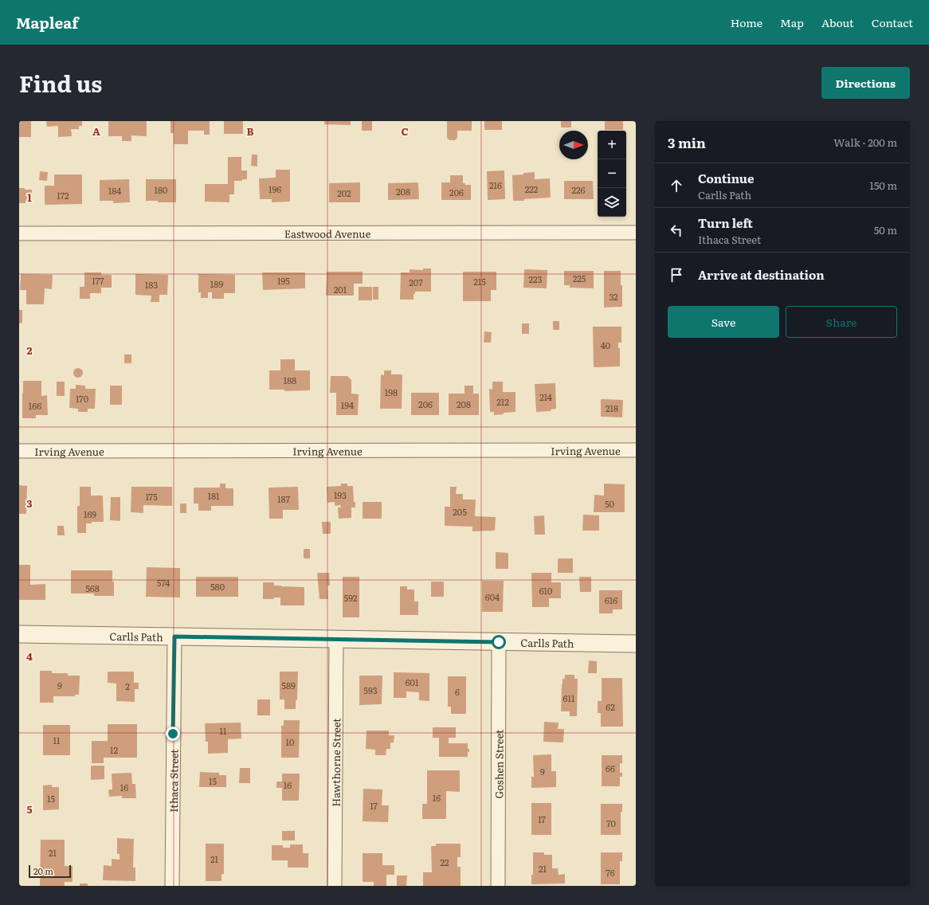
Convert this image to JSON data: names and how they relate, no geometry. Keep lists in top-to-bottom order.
{
  "streets": {
    "street": [
      "Eastwood Avenue",
      "Irving Avenue",
      "Carlls Path",
      "Hawthorne Street",
      "Goshen Street",
      "Ithaca Street"
    ]
  },
  "crossings": [
    ["Carlls Path", "Hawthorne Street"],
    ["Carlls Path", "Goshen Street"],
    ["Carlls Path", "Ithaca Street"]
  ],
  "house_numbers": [
    "216",
    "196",
    "222",
    "180",
    "226",
    "184",
    "208",
    "206",
    "202",
    "172",
    "225",
    "223",
    "177",
    "195",
    "215",
    "207",
    "189",
    "183",
    "201",
    "32",
    "40",
    "188",
    "198",
    "214",
    "170",
    "212",
    "206",
    "208",
    "194",
    "166",
    "218",
    "193",
    "181",
    "175",
    "187",
    "50",
    "205",
    "169",
    "574",
    "580",
    "568",
    "610",
    "604",
    "592",
    "616",
    "601",
    "9",
    "589",
    "2",
    "593",
    "6",
    "611",
    "62",
    "11",
    "11",
    "10",
    "12",
    "66",
    "9",
    "15",
    "16",
    "16",
    "16",
    "15",
    "17",
    "17",
    "70",
    "21",
    "21",
    "22",
    "21",
    "76"
  ],
  "scale_bar": "20 m",
  "north": "right",
  "page": {
    "header": "Mapleaf",
    "nav": [
      "Home",
      "Map",
      "About",
      "Contact"
    ],
    "title": "Find us",
    "buttons": [
      "Directions",
      ["Save", "Share"]
    ],
    "heading": ["3 min", "Walk · 200 m"],
    "map_buttons": ["+", "−"],
    "list": [
      ["Continue", "Carlls Path", "150 m"],
      ["Turn left", "Ithaca Street", "50 m"],
      "Arrive at destination"
    ],
    "scale": "20 m"
  },
  "grid": {
    "columns": ["A", "B", "C"],
    "rows": [
      "1",
      "2",
      "3",
      "4",
      "5"
    ]
  }
}
